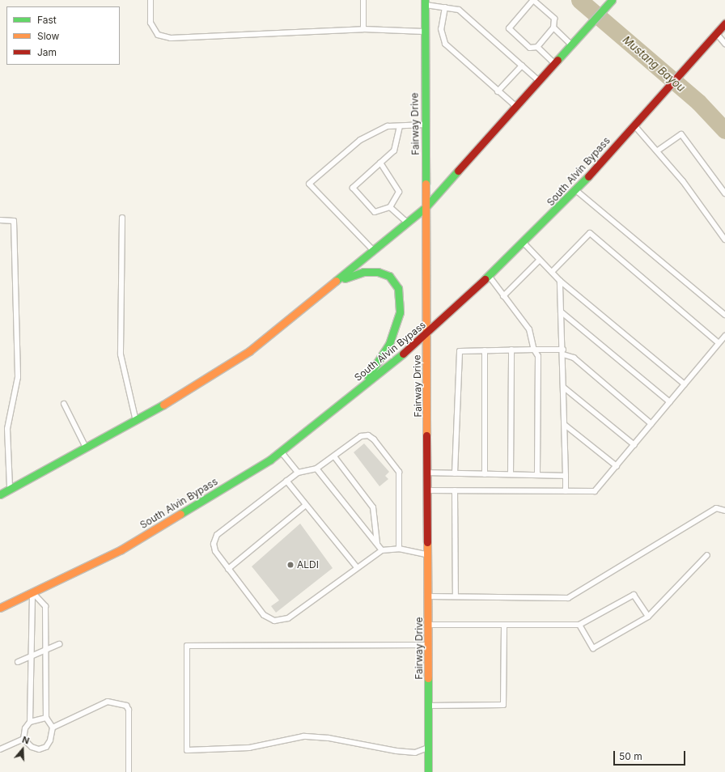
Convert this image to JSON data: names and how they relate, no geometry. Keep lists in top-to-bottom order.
{
  "streets": {
    "main road": ["Fairway Drive", "South Alvin Bypass"]
  },
  "crossings": [
    ["Fairway Drive", "South Alvin Bypass"]
  ],
  "water": ["Mustang Bayou"],
  "places": ["ALDI"],
  "legend": ["Fast", "Slow", "Jam"],
  "scale_bar": "50 m",
  "north": "top"
}
